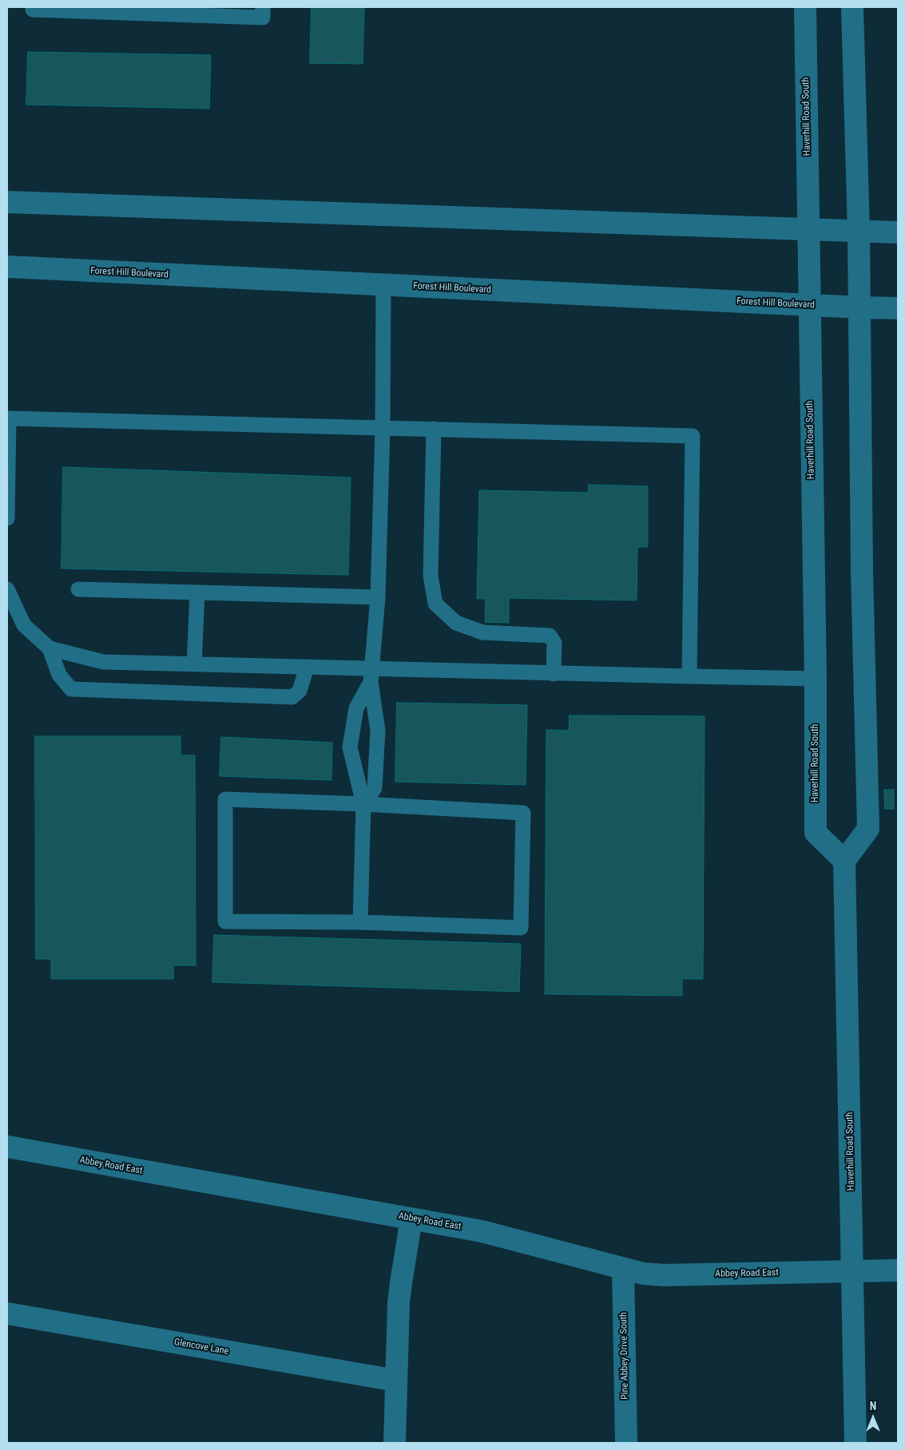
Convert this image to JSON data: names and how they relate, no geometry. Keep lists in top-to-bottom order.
{
  "streets": {
    "street": [
      "Haverhill Road South",
      "Forest Hill Boulevard",
      "Abbey Road East",
      "Glencove Lane",
      "Pine Abbey Drive South"
    ]
  },
  "crossings": [
    ["Haverhill Road South", "Forest Hill Boulevard"],
    ["Haverhill Road South", "Abbey Road East"],
    ["Abbey Road East", "Pine Abbey Drive South"]
  ],
  "north": "top"
}
